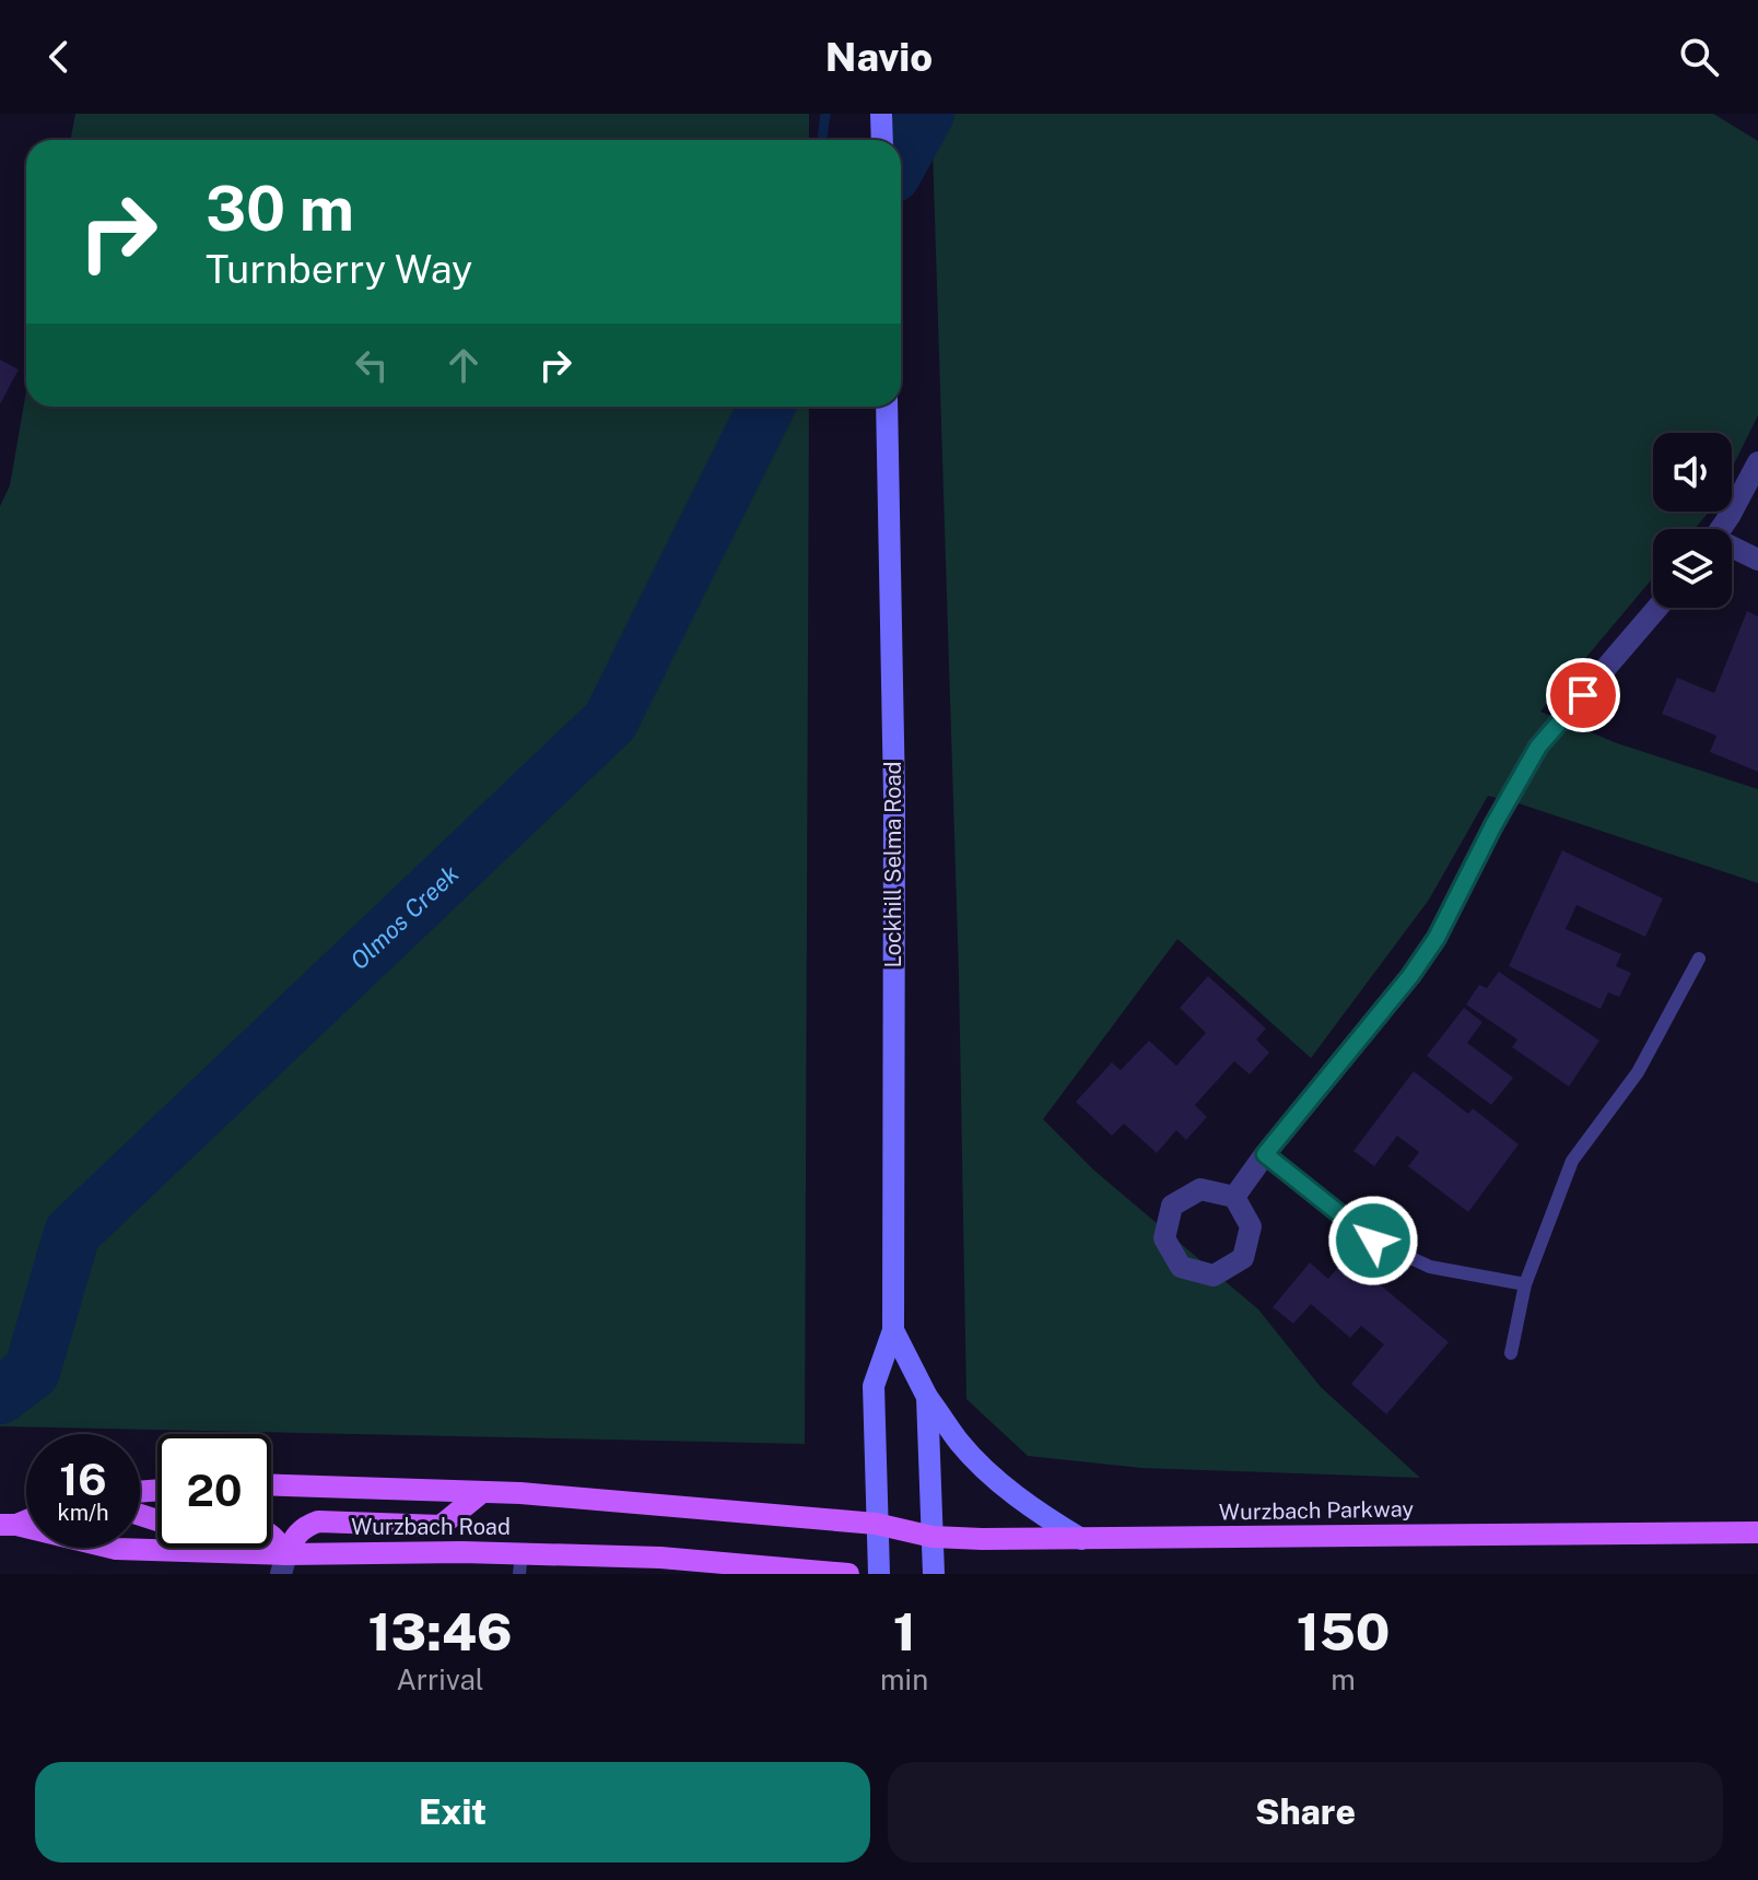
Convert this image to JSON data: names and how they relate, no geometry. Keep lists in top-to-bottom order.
{
  "streets": {
    "main road": ["Lockhill Selma Road", "Wurzbach Parkway", "Wurzbach Road"]
  },
  "crossings": [
    ["Lockhill Selma Road", "Wurzbach Parkway"],
    ["Lockhill Selma Road", "Wurzbach Road"],
    ["Wurzbach Parkway", "Wurzbach Road"]
  ],
  "water": ["Olmos Creek"],
  "page": {
    "header": "Navio",
    "turn": ["30 m", "Turnberry Way"],
    "speed": "16 km/h",
    "limit": "20",
    "eta": [
      "13:46",
      "Arrival",
      "1",
      "min",
      "150",
      "m"
    ],
    "buttons": ["Exit", "Share"]
  }
}
